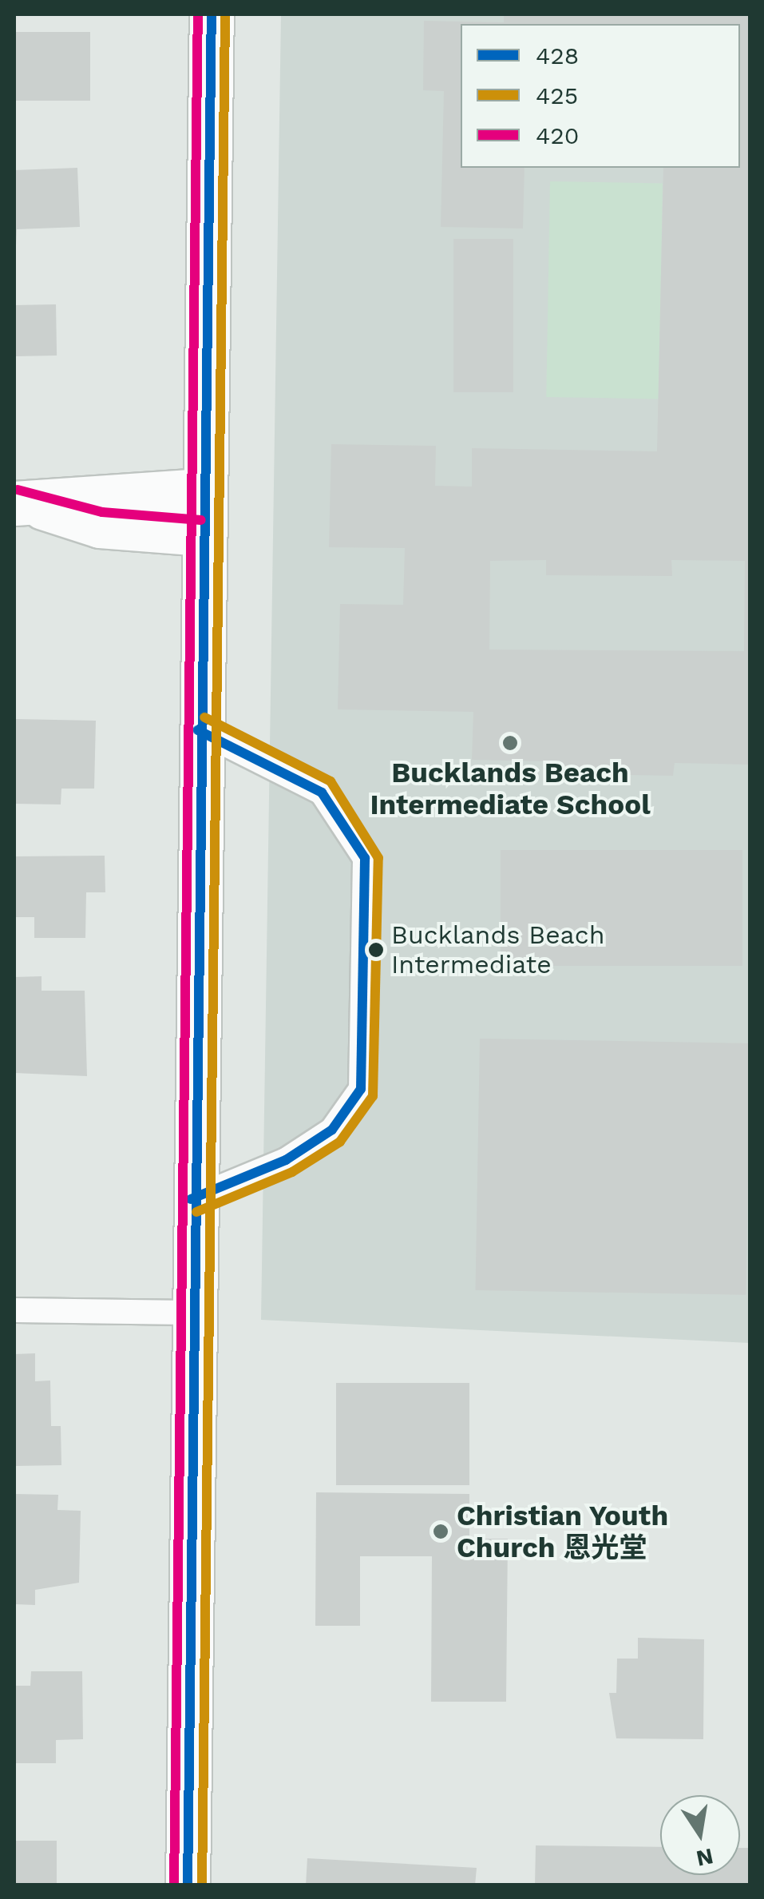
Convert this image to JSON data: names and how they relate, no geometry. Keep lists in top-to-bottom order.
{
  "places": ["Bucklands Beach Intermediate School", "Bucklands Beach Intermediate", "Christian Youth Church 恩光堂"],
  "lines": ["transit line 428", "transit line 425", "transit line 420"],
  "legend": ["428", "425", "420"],
  "north": "bottom"
}
